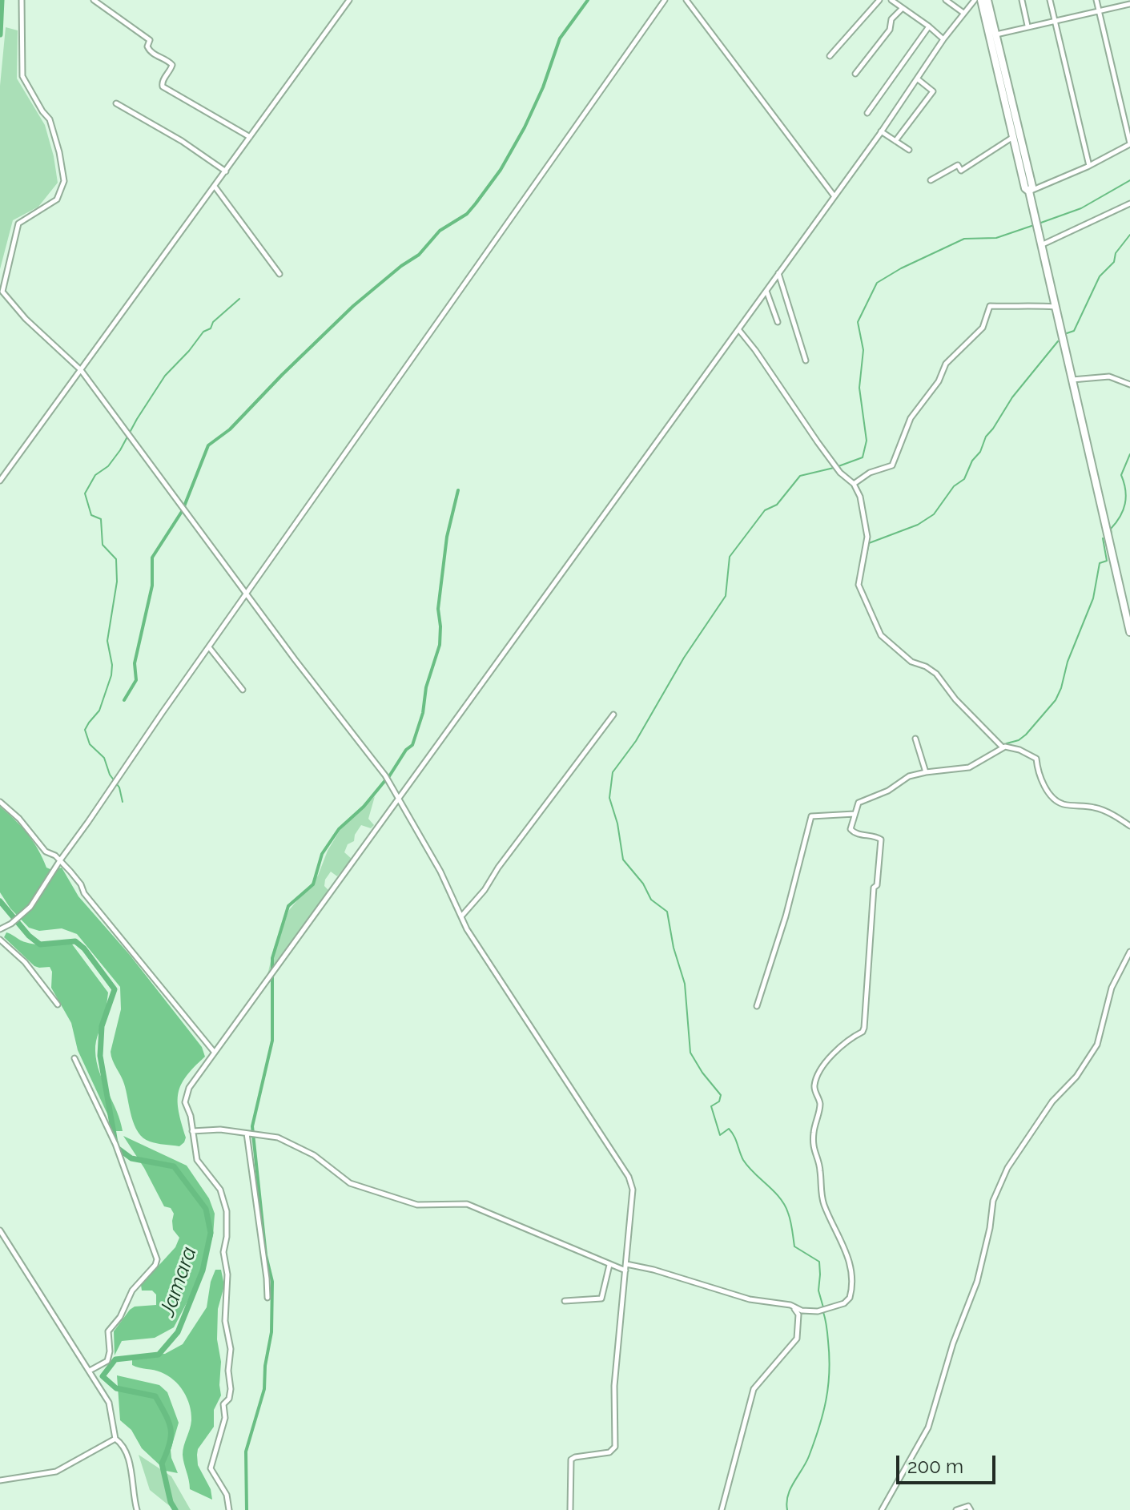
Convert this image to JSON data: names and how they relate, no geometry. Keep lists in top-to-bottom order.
{
  "water": ["Jamara"],
  "scale_bar": "200 m"
}
